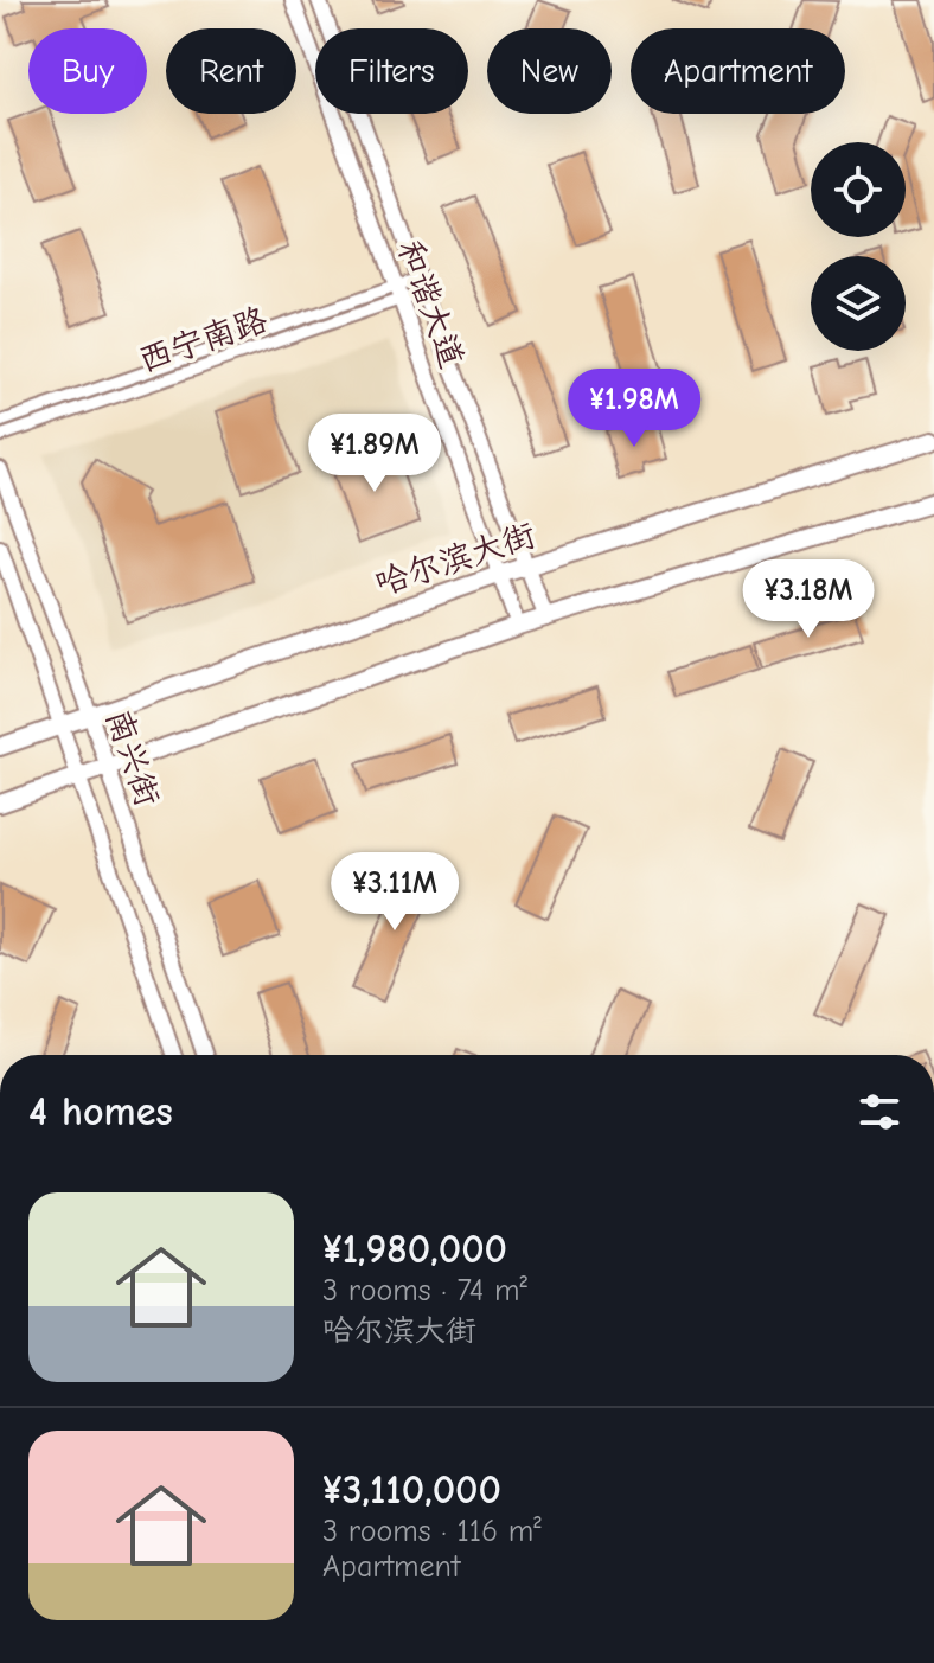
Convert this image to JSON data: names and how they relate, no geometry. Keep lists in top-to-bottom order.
{
  "streets": {
    "main road": ["和谐大道", "哈尔滨大街", "南兴街"],
    "street": ["西宁南路"]
  },
  "crossings": [
    ["和谐大道", "西宁南路"],
    ["和谐大道", "哈尔滨大街"],
    ["哈尔滨大街", "南兴街"]
  ],
  "page": {
    "chip": [
      "Buy",
      "Rent",
      "Filters",
      "New",
      "Apartment"
    ],
    "price": [
      "¥1.98M",
      "¥1.89M",
      "¥3.18M",
      "¥3.11M"
    ],
    "heading": "4 homes",
    "list": [
      {
        "name": "¥1,980,000",
        "note": "3 rooms · 74 m² · 哈尔滨大街"
      },
      {
        "name": "¥3,110,000",
        "note": "3 rooms · 116 m² · Apartment"
      }
    ]
  }
}
